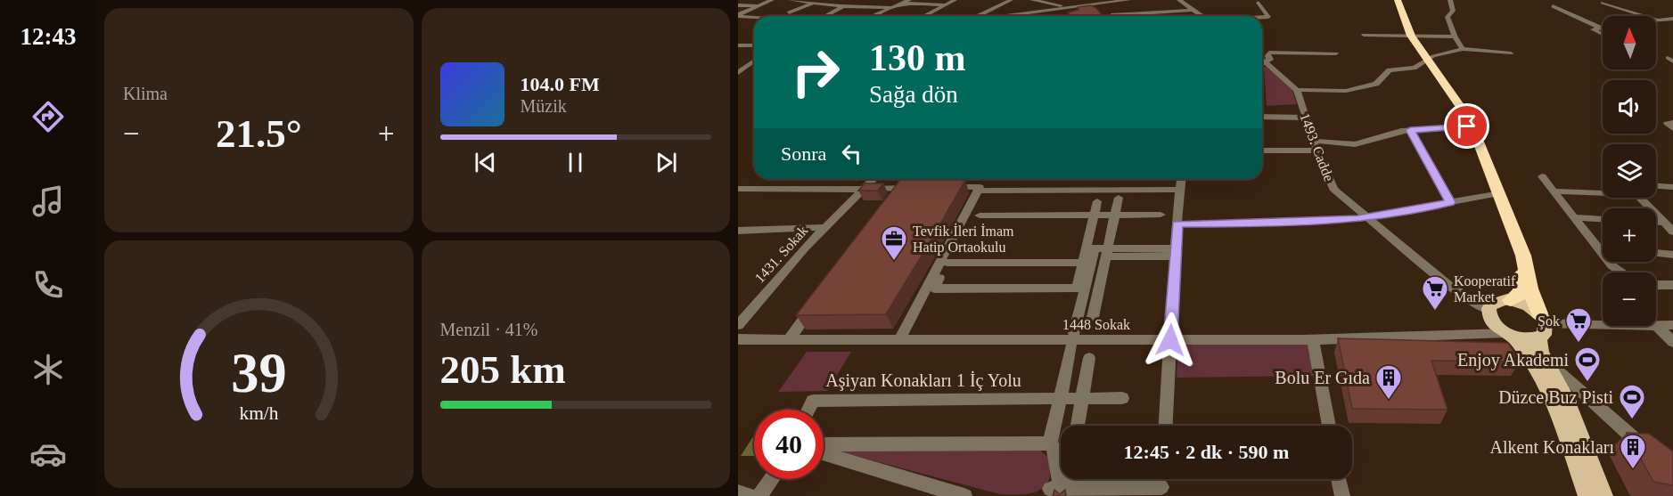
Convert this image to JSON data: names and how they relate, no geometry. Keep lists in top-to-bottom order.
{
  "streets": {
    "street": [
      "1493. Cadde",
      "1431. Sokak",
      "1448 Sokak",
      "Aşiyan Konakları 1 İç Yolu"
    ]
  },
  "places": {
    "office": ["Tevfik İleri İmam Hatip Ortaokulu"],
    "supermarket": ["Kooperatif Market", "Şok"],
    "sports": ["Enjoy Akademi", "Düzce Buz Pisti"],
    "building": ["Bolu Er Gıda", "Alkent Konakları"]
  },
  "north": "top",
  "page": {
    "tabs": "12:43",
    "tile": [
      "Klima",
      ["Menzil · 41%", "205 km"]
    ],
    "map_buttons": ["+", "−"],
    "turn": ["130 m", "Sağa dön"],
    "song": ["104.0 FM", "Müzik"],
    "heat": ["−", "21.5°", "+"],
    "then": "Sonra",
    "limit": "40",
    "trip": "12:45 · 2 dk · 590 m",
    "gauge": ["39", "km/h"]
  }
}
